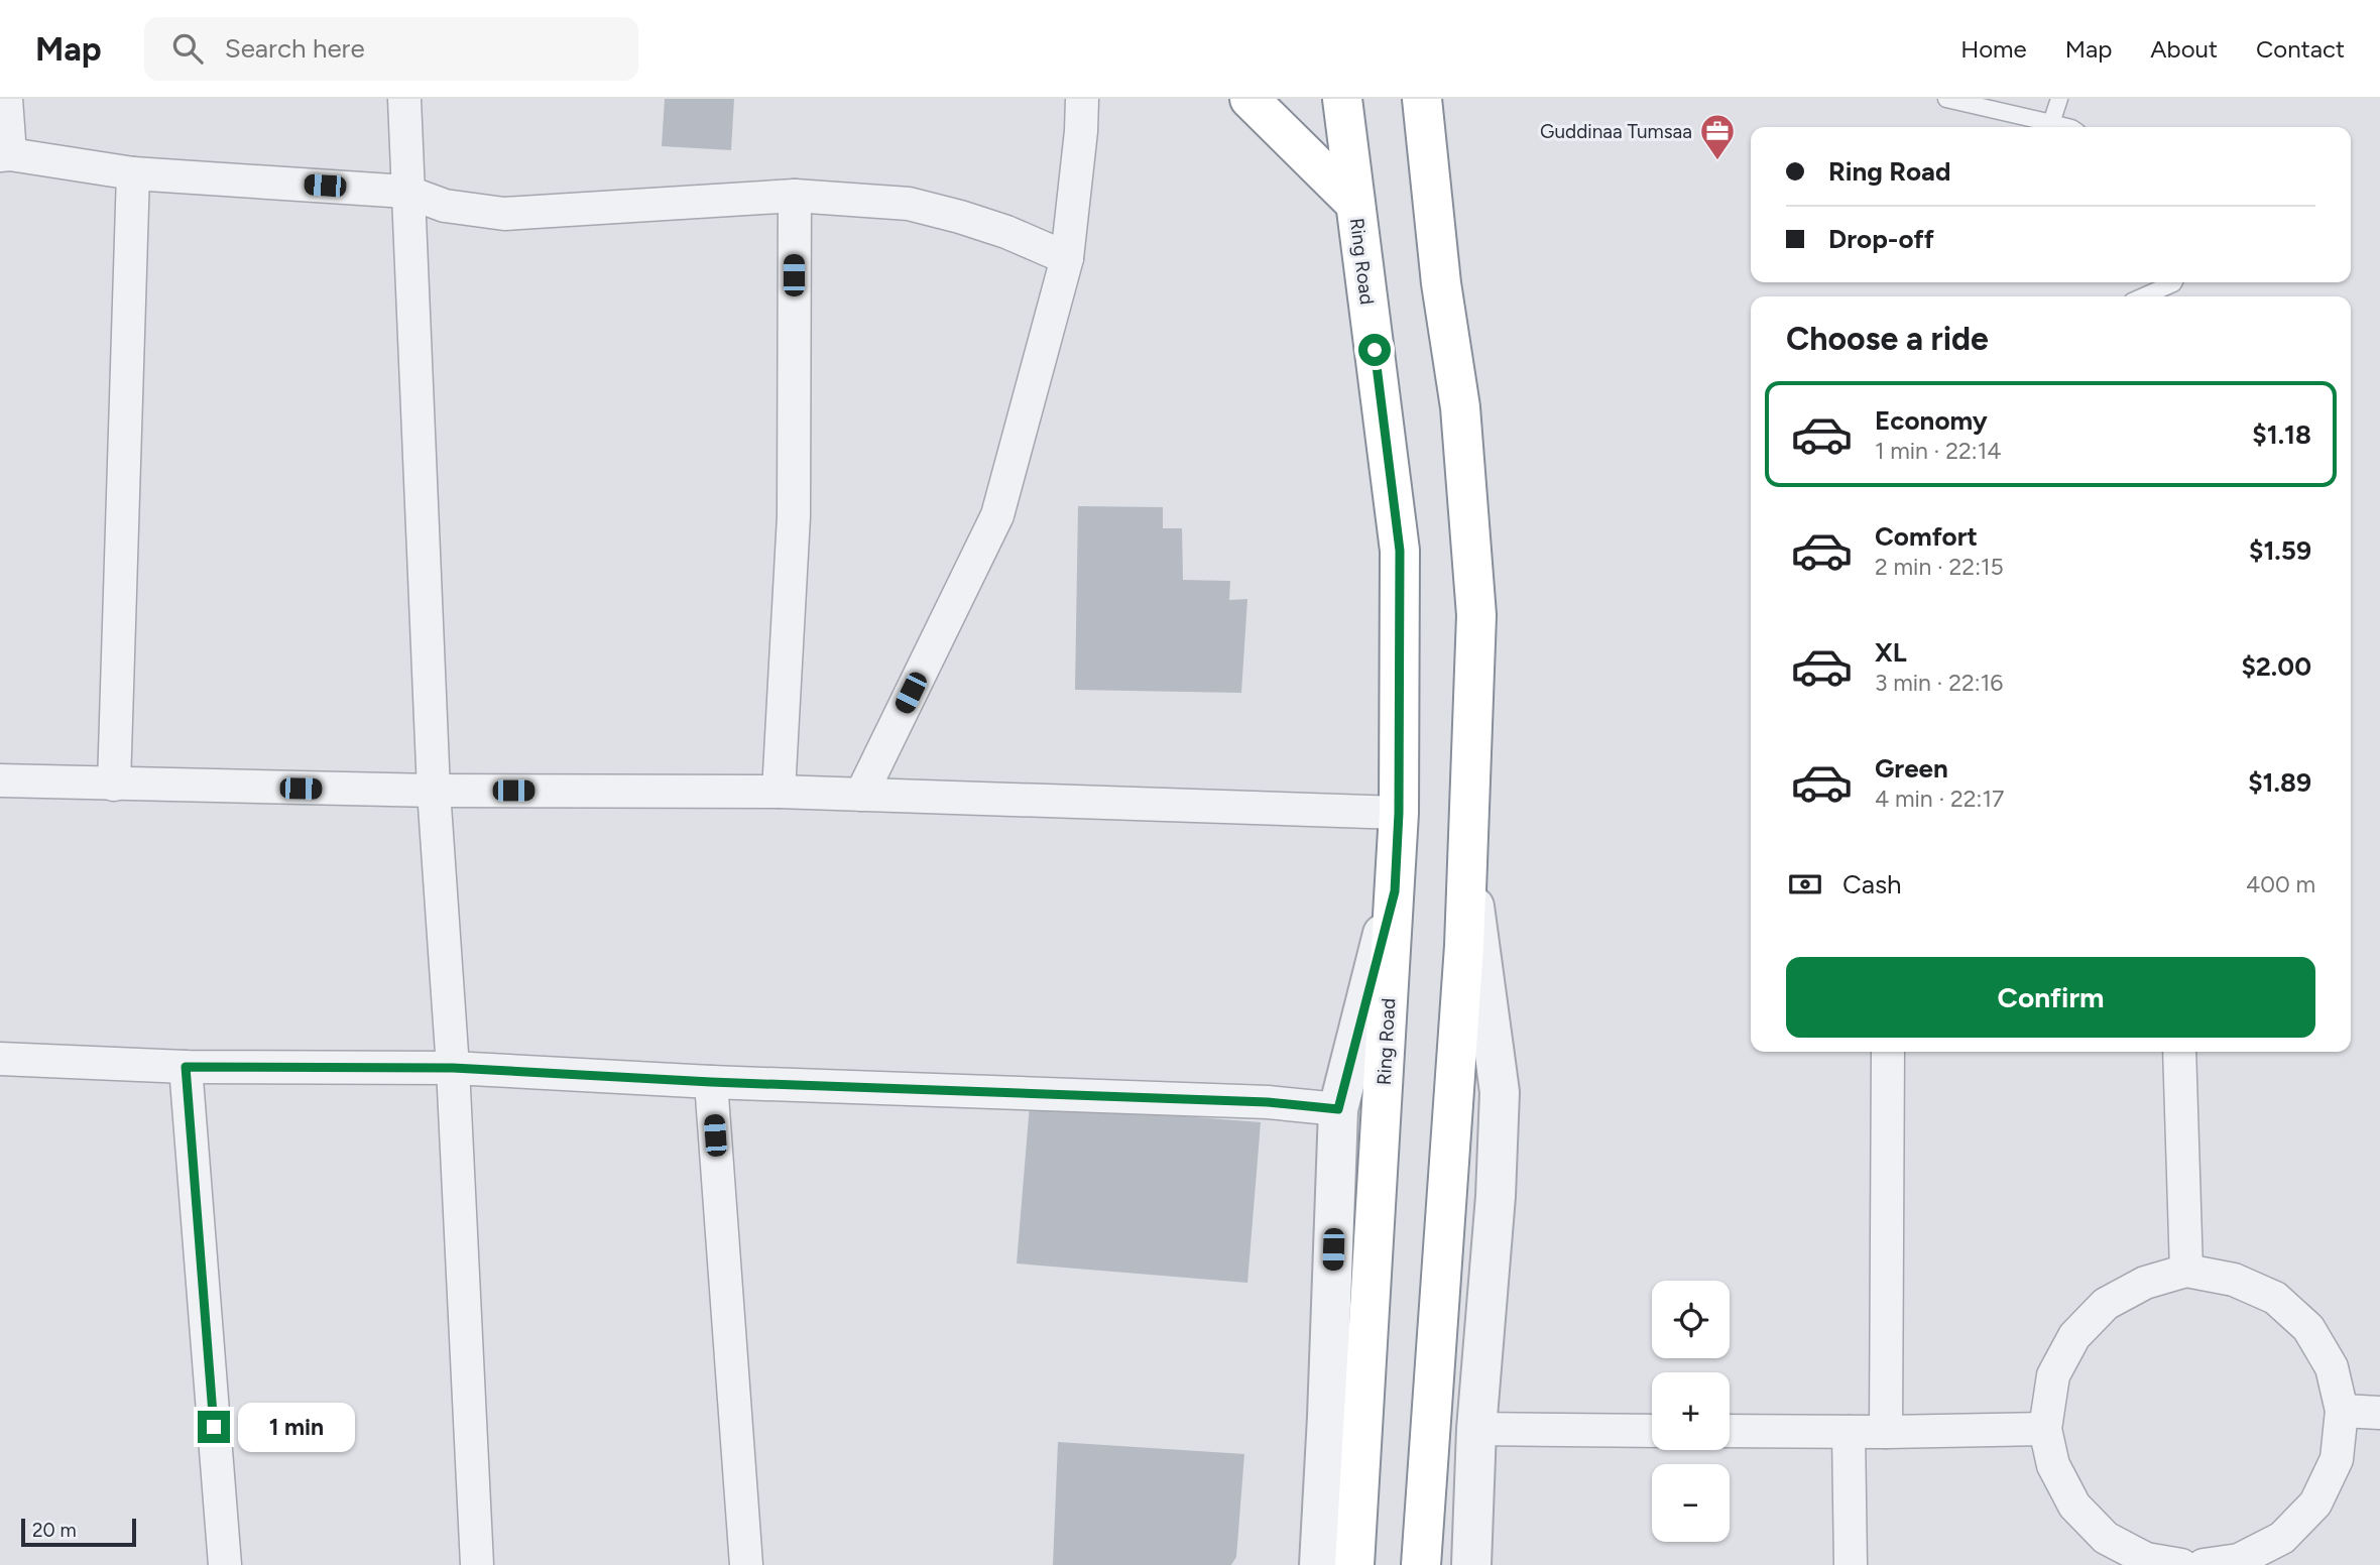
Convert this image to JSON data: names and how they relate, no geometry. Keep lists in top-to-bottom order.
{
  "streets": {
    "highway": ["Ring Road"]
  },
  "places": {
    "office": ["Guddinaa Tumsaa"]
  },
  "scale_bar": "20 m",
  "page": {
    "header": "Map",
    "search": "Search here",
    "nav": [
      "Home",
      "Map",
      "About",
      "Contact"
    ],
    "banner": ["Ring Road", "Drop-off"],
    "heading": "Choose a ride",
    "list": [
      {
        "name": "Economy",
        "note": "1 min · 22:14",
        "value": "$1.18"
      },
      {
        "name": "Comfort",
        "note": "2 min · 22:15",
        "value": "$1.59"
      },
      {
        "name": "XL",
        "note": "3 min · 22:16",
        "value": "$2.00"
      },
      {
        "name": "Green",
        "note": "4 min · 22:17",
        "value": "$1.89"
      }
    ],
    "pay": ["Cash", "400 m"],
    "buttons": "Confirm",
    "map_buttons": ["+", "−"],
    "bubble": "1 min",
    "scale": "20 m"
  }
}
